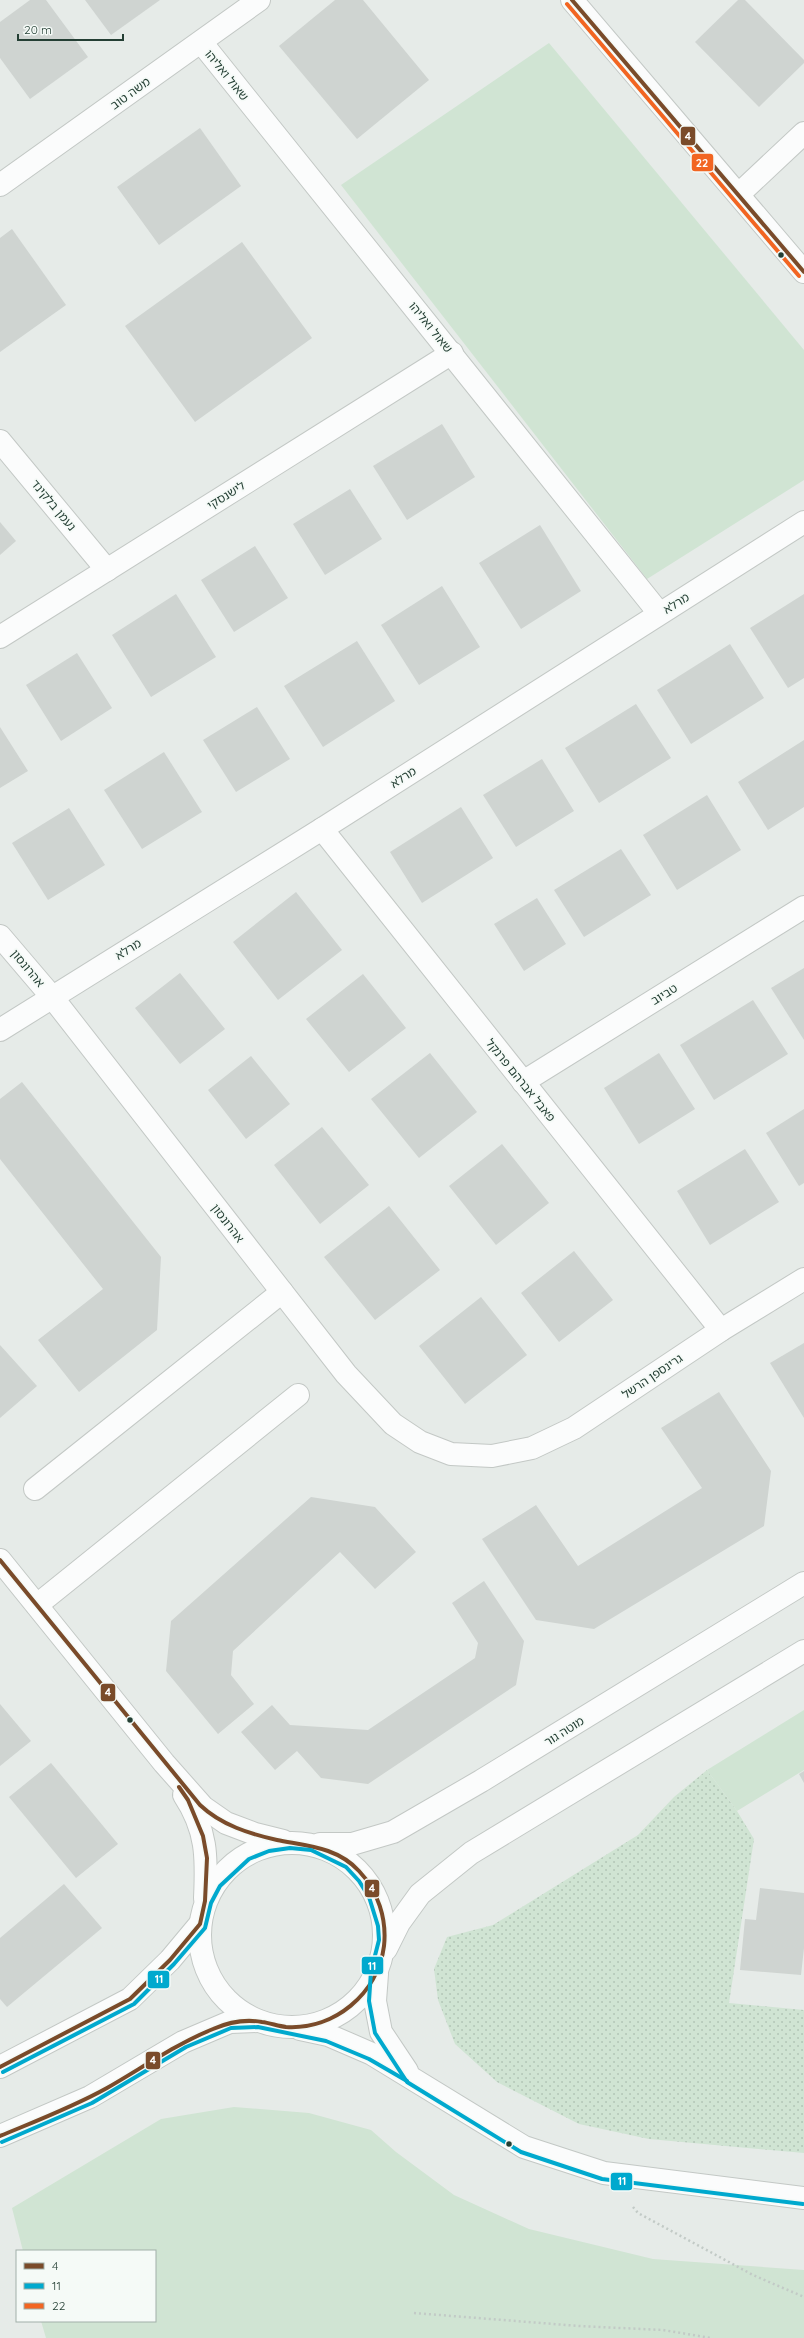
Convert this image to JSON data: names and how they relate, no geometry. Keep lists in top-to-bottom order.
{
  "streets": {
    "street": [
      "שאול ואליהו",
      "משה טוב",
      "לישנסקי",
      "נעמן בלקינד",
      "מרלא",
      "אהרונסון",
      "טביוב",
      "פאבל אברהם פרנקל",
      "גרינספן הרשל",
      "מוטה גור"
    ]
  },
  "crossings": [
    ["שאול ואליהו", "משה טוב"],
    ["שאול ואליהו", "לישנסקי"],
    ["שאול ואליהו", "מרלא"],
    ["לישנסקי", "נעמן בלקינד"],
    ["מרלא", "אהרונסון"],
    ["מרלא", "פאבל אברהם פרנקל"],
    ["אהרונסון", "גרינספן הרשל"],
    ["טביוב", "פאבל אברהם פרנקל"],
    ["פאבל אברהם פרנקל", "גרינספן הרשל"]
  ],
  "lines": ["transit line 4", "transit line 22", "transit line 11"],
  "legend": ["4", "11", "22"],
  "scale_bar": "20 m"
}
